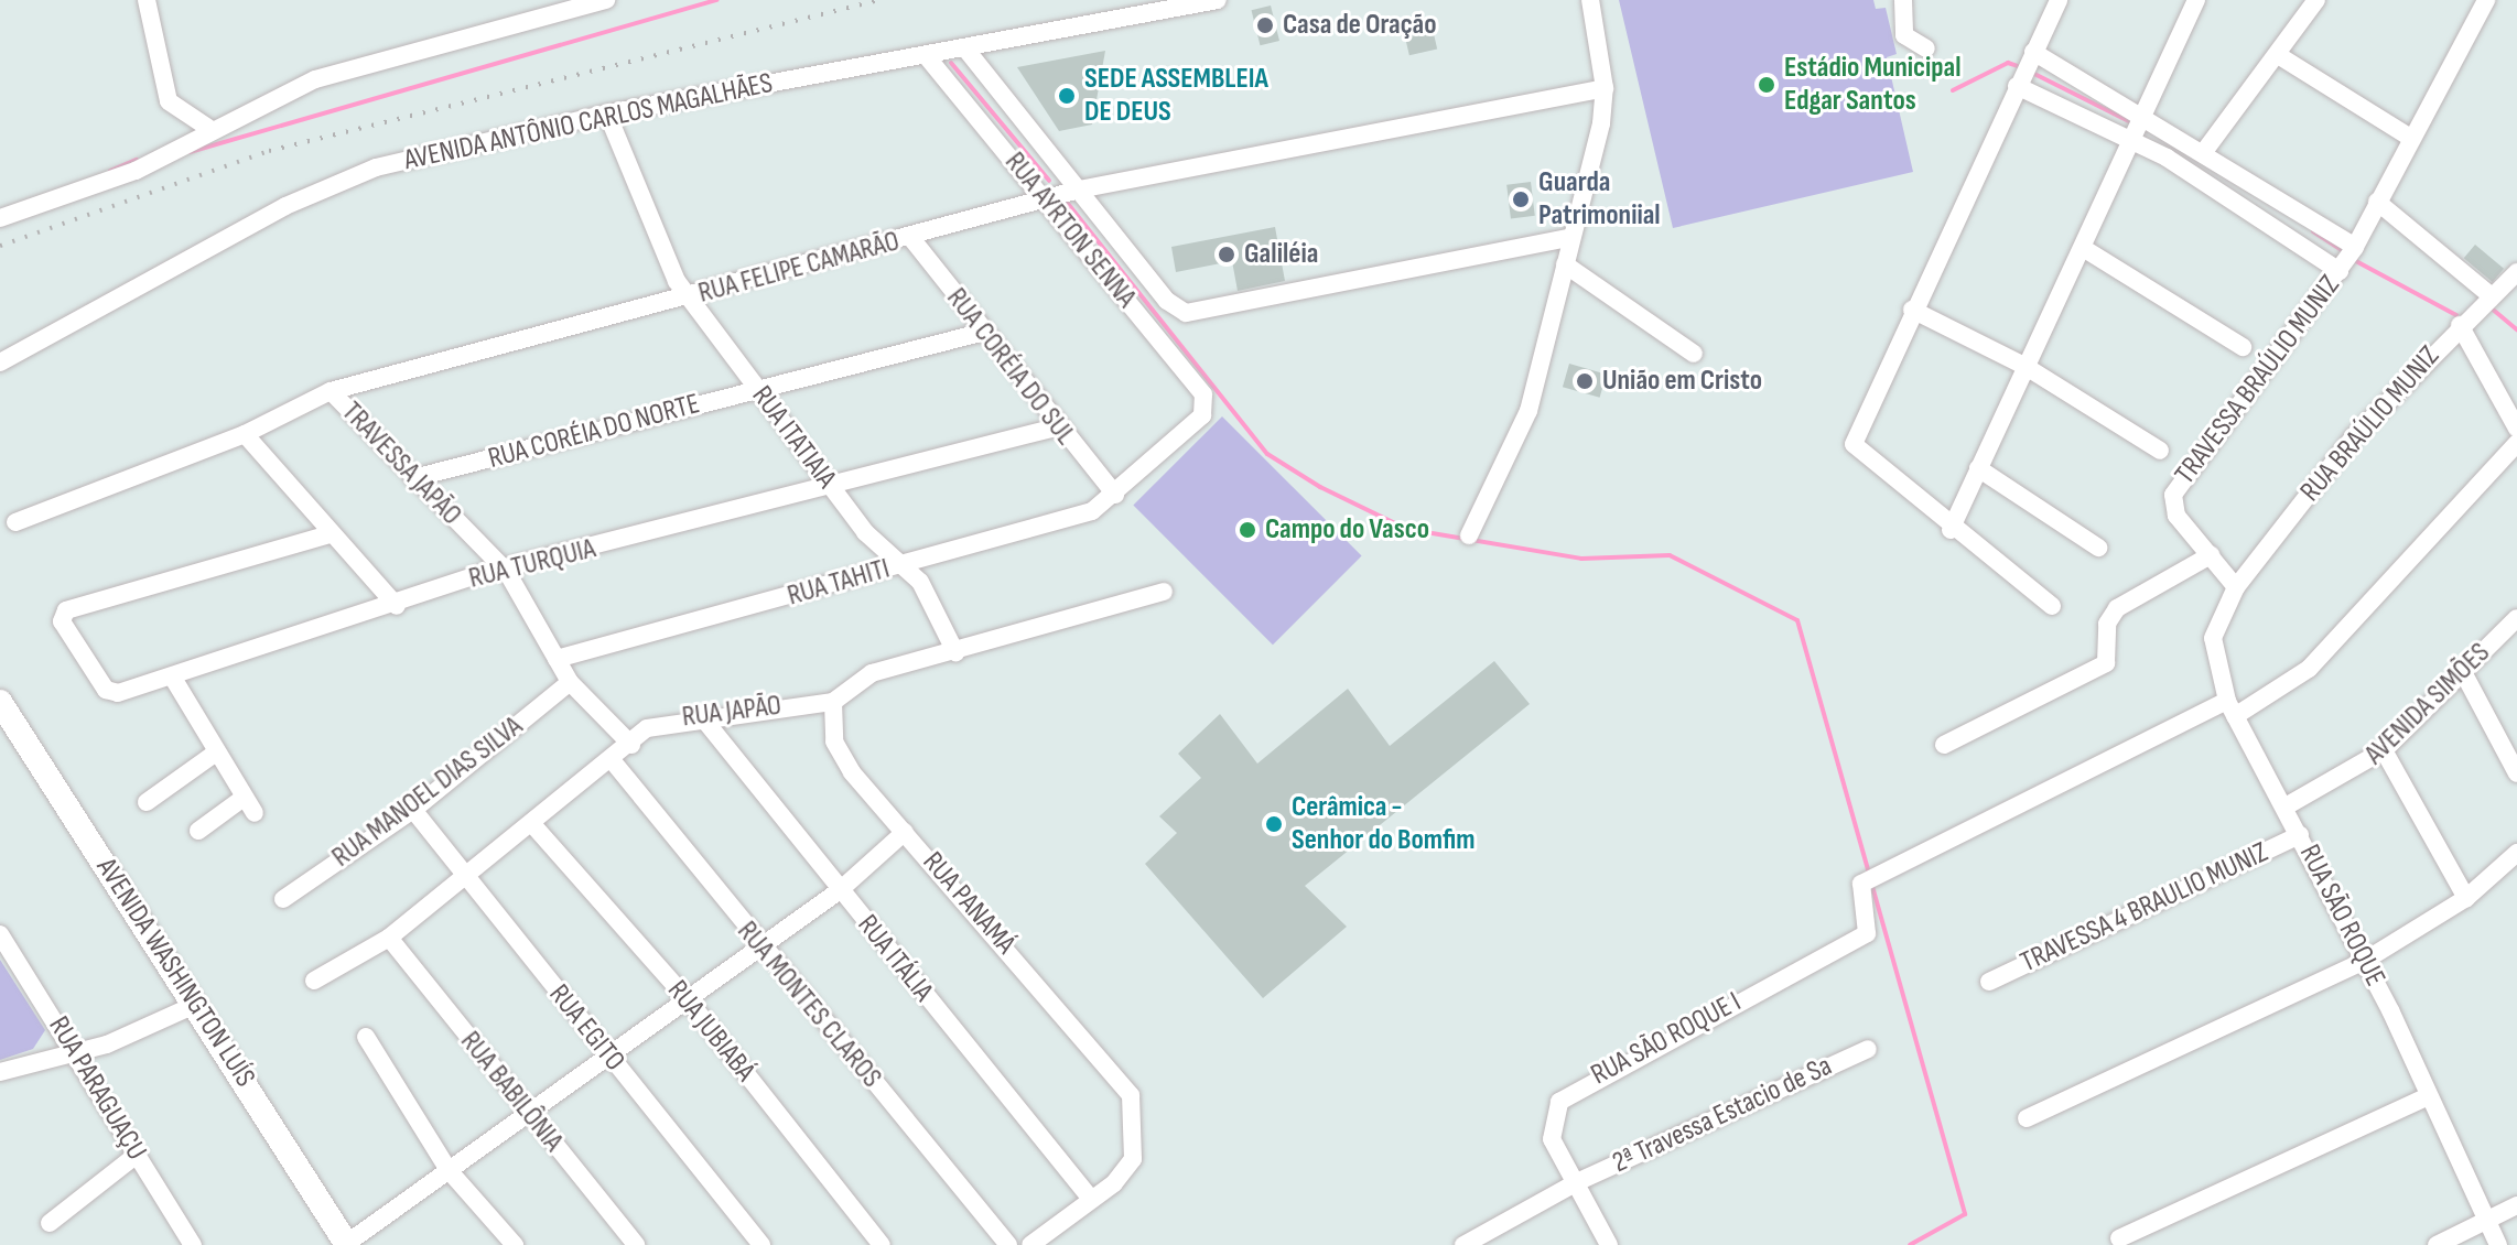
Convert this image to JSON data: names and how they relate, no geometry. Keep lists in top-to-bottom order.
{
  "streets": {
    "main road": ["AVENIDA WASHINGTON LUÍS"],
    "street": [
      "AVENIDA ANTÔNIO CARLOS MAGALHÃES",
      "RUA AYRTON SENNA",
      "RUA FELIPE CAMARÃO",
      "RUA CORÉIA DO SUL",
      "TRAVESSA BRAÚLIO MUNIZ",
      "RUA BRAÚLIO MUNIZ",
      "RUA CORÉIA DO NORTE",
      "RUA ITATIAIA",
      "TRAVESSA JAPÃO",
      "RUA TURQUIA",
      "RUA TAHITI",
      "AVENIDA SIMÕES",
      "RUA JAPÃO",
      "RUA MANOEL DIAS SILVA",
      "RUA PANAMÁ",
      "TRAVESSA 4 BRAULIO MUNIZ",
      "RUA SÃO ROQUE",
      "RUA ITÁLIA",
      "RUA MONTES CLAROS",
      "RUA EGITO",
      "RUA JUBIABÁ",
      "RUA SÃO ROQUE I",
      "RUA PARAGUAÇU",
      "RUA BABILÔNIA",
      "2ª Travessa Estacio de Sa"
    ]
  },
  "crossings": [
    ["AVENIDA ANTÔNIO CARLOS MAGALHÃES", "RUA AYRTON SENNA"],
    ["AVENIDA ANTÔNIO CARLOS MAGALHÃES", "RUA ITATIAIA"],
    ["RUA AYRTON SENNA", "RUA FELIPE CAMARÃO"],
    ["RUA AYRTON SENNA", "RUA TAHITI"],
    ["RUA FELIPE CAMARÃO", "RUA CORÉIA DO SUL"],
    ["RUA FELIPE CAMARÃO", "RUA ITATIAIA"],
    ["RUA FELIPE CAMARÃO", "TRAVESSA JAPÃO"],
    ["RUA CORÉIA DO SUL", "RUA CORÉIA DO NORTE"],
    ["RUA CORÉIA DO SUL", "RUA TURQUIA"],
    ["RUA CORÉIA DO SUL", "RUA TAHITI"],
    ["TRAVESSA BRAÚLIO MUNIZ", "RUA BRAÚLIO MUNIZ"],
    ["TRAVESSA BRAÚLIO MUNIZ", "RUA SÃO ROQUE"],
    ["RUA BRAÚLIO MUNIZ", "RUA SÃO ROQUE"],
    ["RUA CORÉIA DO NORTE", "RUA ITATIAIA"],
    ["RUA CORÉIA DO NORTE", "TRAVESSA JAPÃO"],
    ["RUA ITATIAIA", "RUA TURQUIA"],
    ["RUA ITATIAIA", "RUA TAHITI"],
    ["RUA ITATIAIA", "RUA JAPÃO"],
    ["TRAVESSA JAPÃO", "RUA TURQUIA"],
    ["TRAVESSA JAPÃO", "RUA TAHITI"],
    ["TRAVESSA JAPÃO", "RUA JAPÃO"],
    ["TRAVESSA JAPÃO", "RUA MANOEL DIAS SILVA"],
    ["AVENIDA SIMÕES", "RUA SÃO ROQUE"],
    ["RUA JAPÃO", "RUA PANAMÁ"],
    ["RUA JAPÃO", "RUA ITÁLIA"],
    ["RUA JAPÃO", "RUA MONTES CLAROS"],
    ["RUA JAPÃO", "RUA EGITO"],
    ["RUA JAPÃO", "RUA JUBIABÁ"],
    ["RUA JAPÃO", "RUA BABILÔNIA"],
    ["RUA MANOEL DIAS SILVA", "RUA EGITO"],
    ["RUA PANAMÁ", "RUA ITÁLIA"],
    ["TRAVESSA 4 BRAULIO MUNIZ", "RUA SÃO ROQUE"],
    ["RUA SÃO ROQUE", "RUA SÃO ROQUE I"],
    ["RUA SÃO ROQUE I", "2ª Travessa Estacio de Sa"]
  ],
  "places": [
    "Casa de Oração",
    "Estádio Municipal Edgar Santos",
    "SEDE ASSEMBLEIA DE DEUS",
    "Guarda Patrimoniial",
    "Galiléia",
    "União em Cristo",
    "Campo do Vasco",
    "Cerâmica - Senhor do Bomfim"
  ]
}
